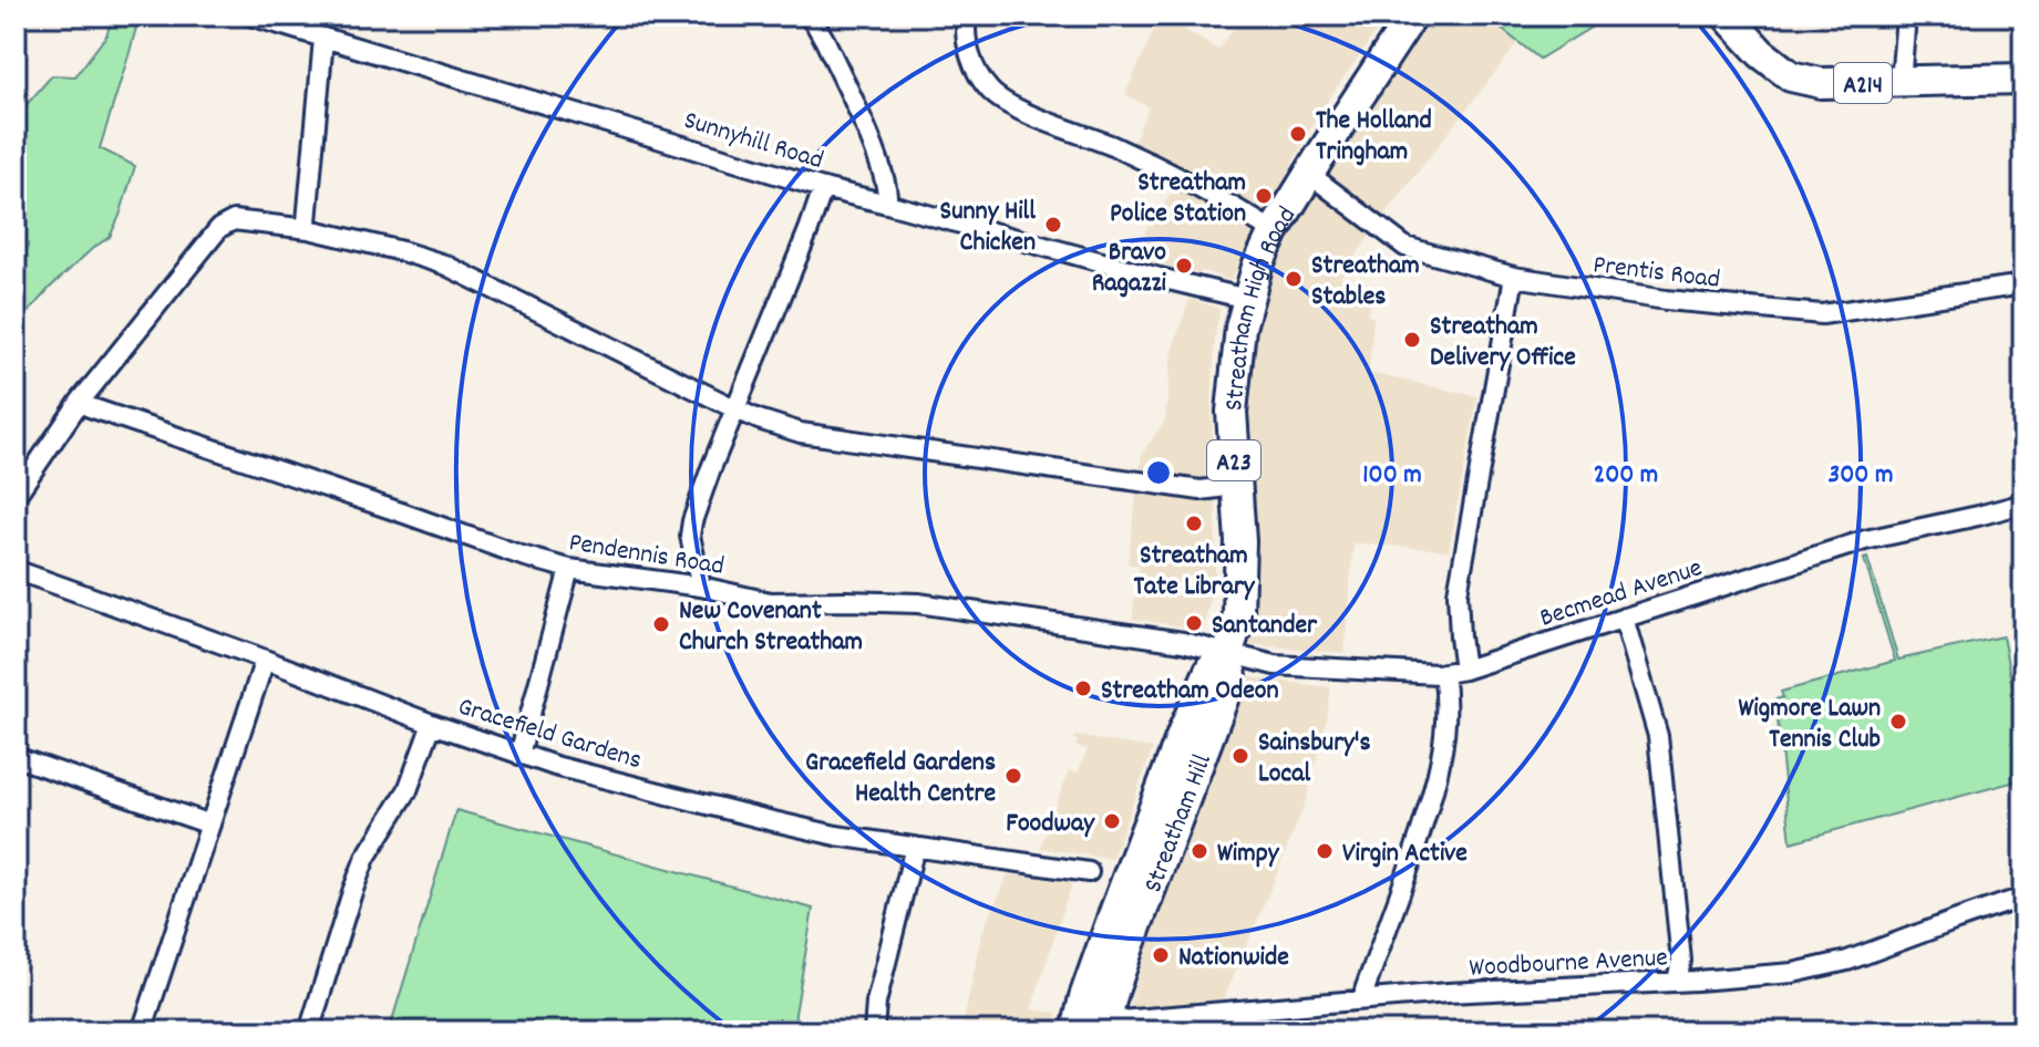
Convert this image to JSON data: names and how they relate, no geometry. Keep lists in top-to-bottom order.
{
  "streets": {
    "highway": [
      "A214",
      "Streatham High Road",
      "A23",
      "Streatham Hill"
    ],
    "street": [
      "Sunnyhill Road",
      "Prentis Road",
      "Pendennis Road",
      "Becmead Avenue",
      "Gracefield Gardens",
      "Woodbourne Avenue"
    ]
  },
  "crossings": [
    ["Sunnyhill Road", "Streatham High Road"],
    ["Prentis Road", "Streatham High Road"],
    ["Streatham High Road", "Pendennis Road"],
    ["Streatham High Road", "Becmead Avenue"],
    ["Streatham High Road", "Streatham Hill"],
    ["Pendennis Road", "Becmead Avenue"],
    ["Pendennis Road", "Streatham Hill"],
    ["Becmead Avenue", "Streatham Hill"],
    ["Streatham Hill", "Woodbourne Avenue"]
  ],
  "places": [
    "The Holland Tringham",
    "Streatham Police Station",
    "Sunny Hill Chicken",
    "Bravo Ragazzi",
    "Streatham Stables",
    "Streatham Delivery Office",
    "Streatham Tate Library",
    "Santander",
    "New Covenant Church Streatham",
    "Streatham Odeon",
    "Wigmore Lawn Tennis Club",
    "Sainsbury's Local",
    "Gracefield Gardens Health Centre",
    "Foodway",
    "Wimpy",
    "Virgin Active",
    "Nationwide"
  ],
  "rings": ["100 m", "200 m", "300 m"]
}
